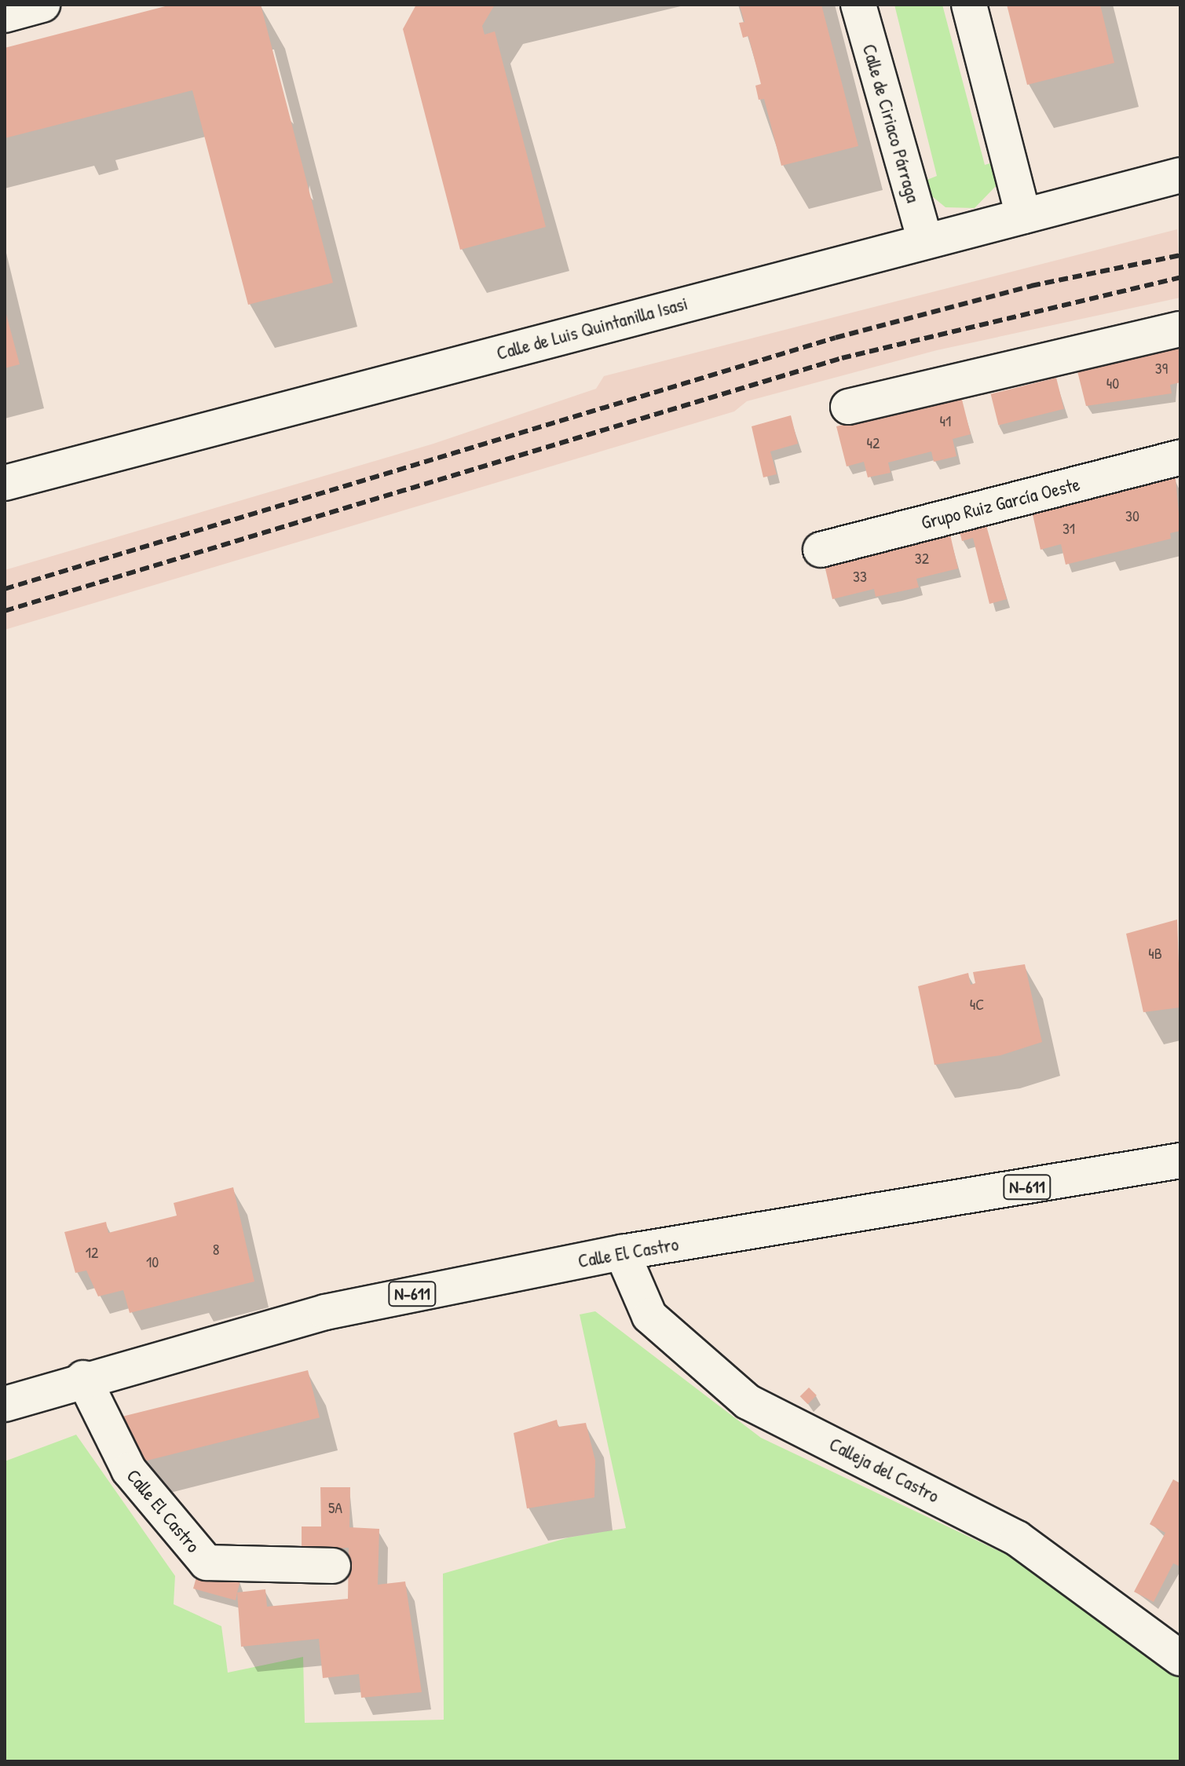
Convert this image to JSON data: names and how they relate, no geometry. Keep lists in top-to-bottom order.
{
  "streets": {
    "main road": [
      "Calle de Ciriaco Párraga",
      "Calle de Luis Quintanilla Isasi",
      "Grupo Ruiz García Oeste",
      "N-611",
      "Calle El Castro",
      "Calleja del Castro"
    ]
  },
  "crossings": [
    ["Calle de Ciriaco Párraga", "Calle de Luis Quintanilla Isasi"],
    ["Calle El Castro", "Calleja del Castro"]
  ],
  "house_numbers": [
    "39",
    "40",
    "41",
    "42",
    "30",
    "31",
    "32",
    "33",
    "4B",
    "4C",
    "8",
    "12",
    "10",
    "5A"
  ]
}
